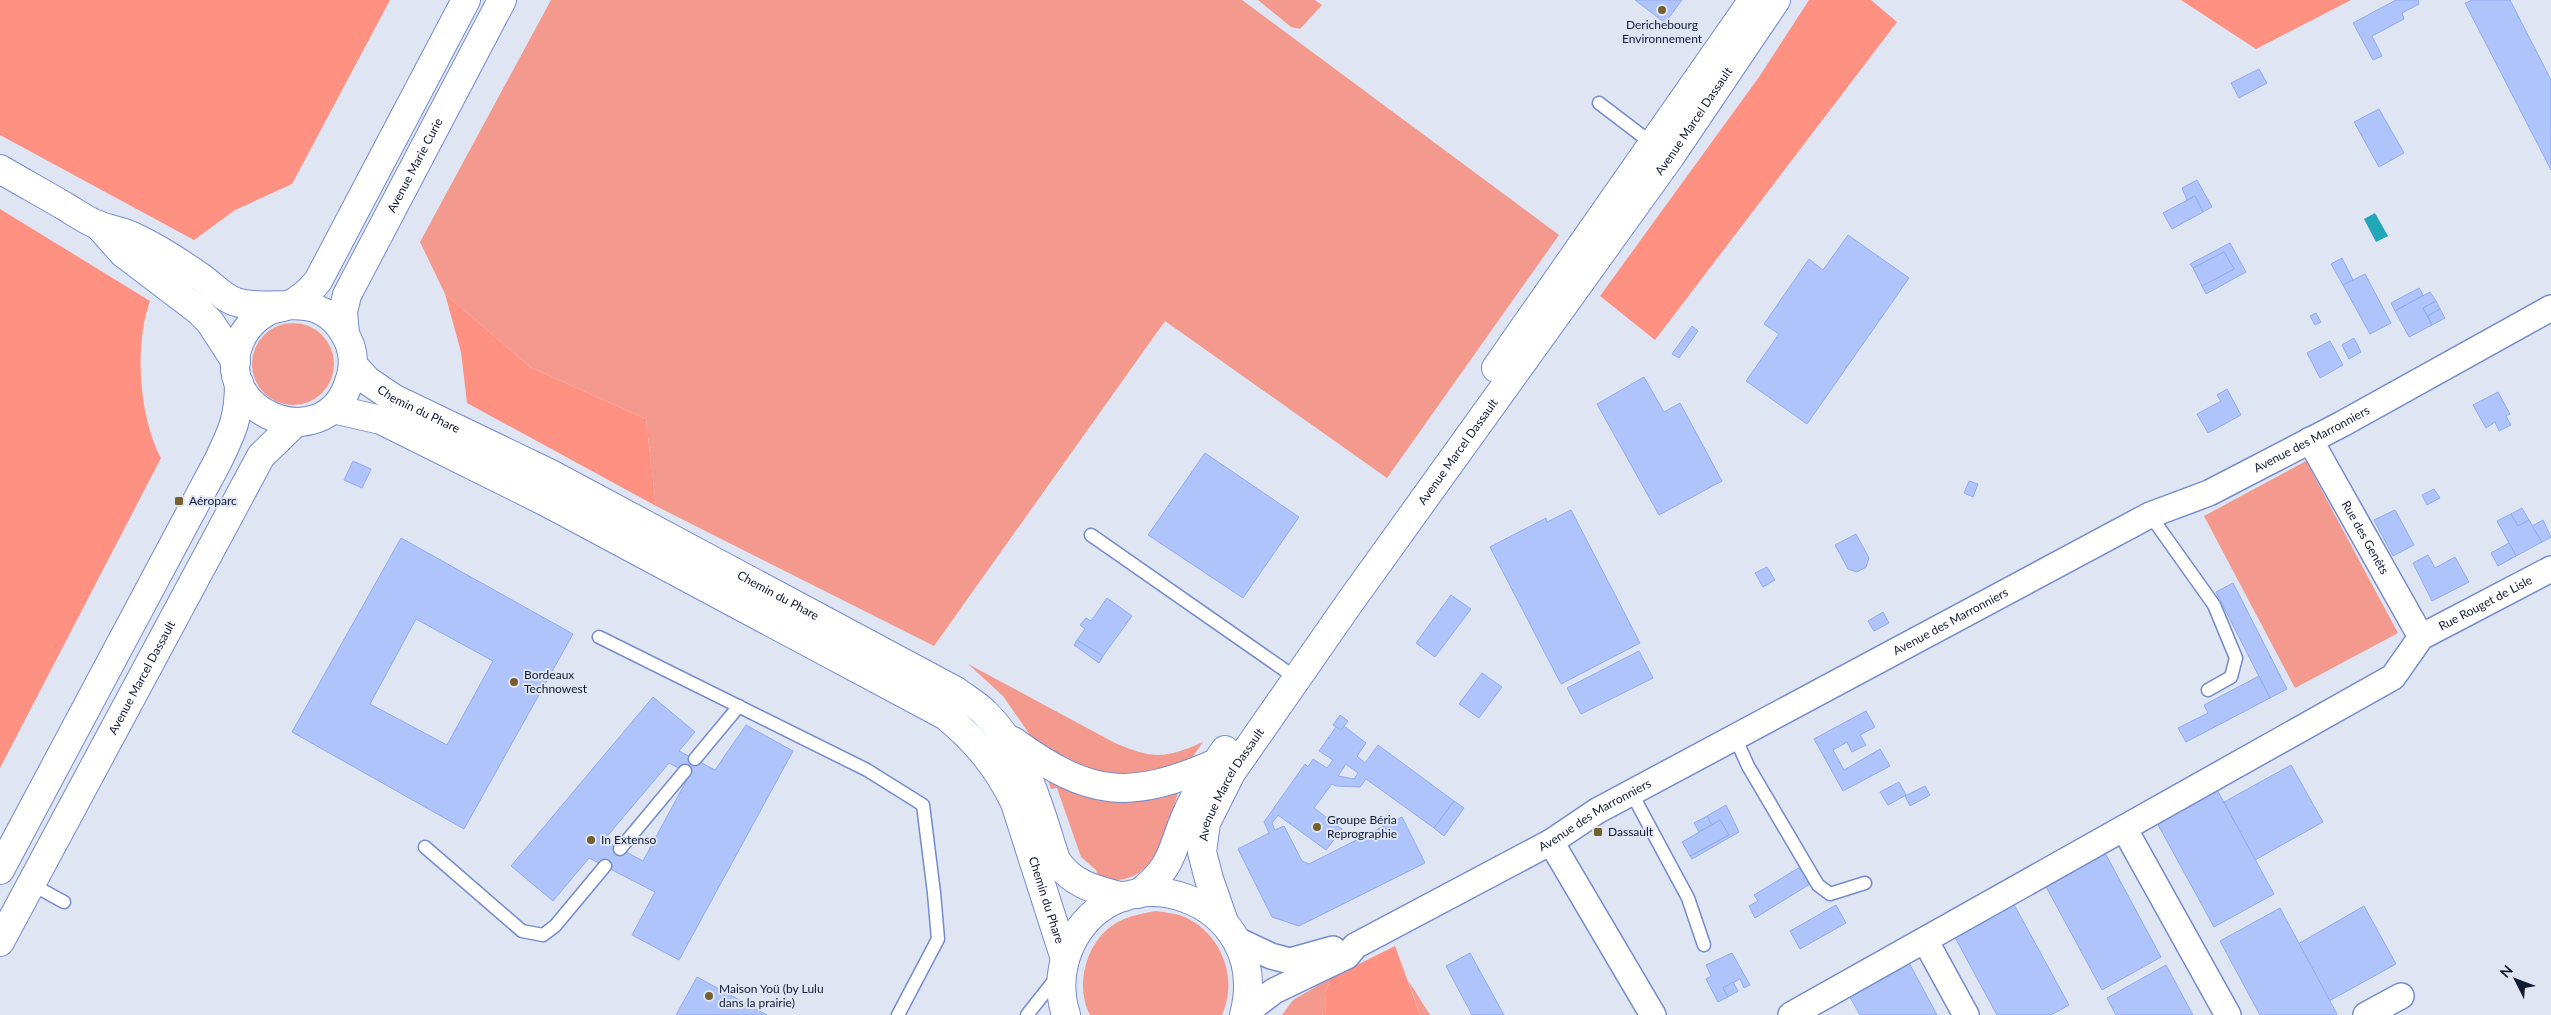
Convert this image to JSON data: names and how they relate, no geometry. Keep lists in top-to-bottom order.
{
  "streets": {
    "main road": ["Avenue Marcel Dassault", "Avenue Marie Curie", "Chemin du Phare"],
    "street": ["Avenue des Marronniers", "Rue des Genêts", "Rue Rouget de Lisle"]
  },
  "crossings": [
    ["Avenue Marcel Dassault", "Avenue Marie Curie"],
    ["Avenue Marcel Dassault", "Chemin du Phare"],
    ["Avenue Marcel Dassault", "Avenue des Marronniers"],
    ["Avenue Marie Curie", "Chemin du Phare"],
    ["Avenue des Marronniers", "Rue des Genêts"],
    ["Rue des Genêts", "Rue Rouget de Lisle"]
  ],
  "places": {
    "other": [
      "Derichebourg Environnement",
      "Bordeaux Technowest",
      "Groupe Béria Reprographie",
      "In Extenso",
      "Maison Yoü (by Lulu dans la prairie)"
    ],
    "transit": ["Aéroparc", "Dassault"]
  },
  "north": "top left"
}
